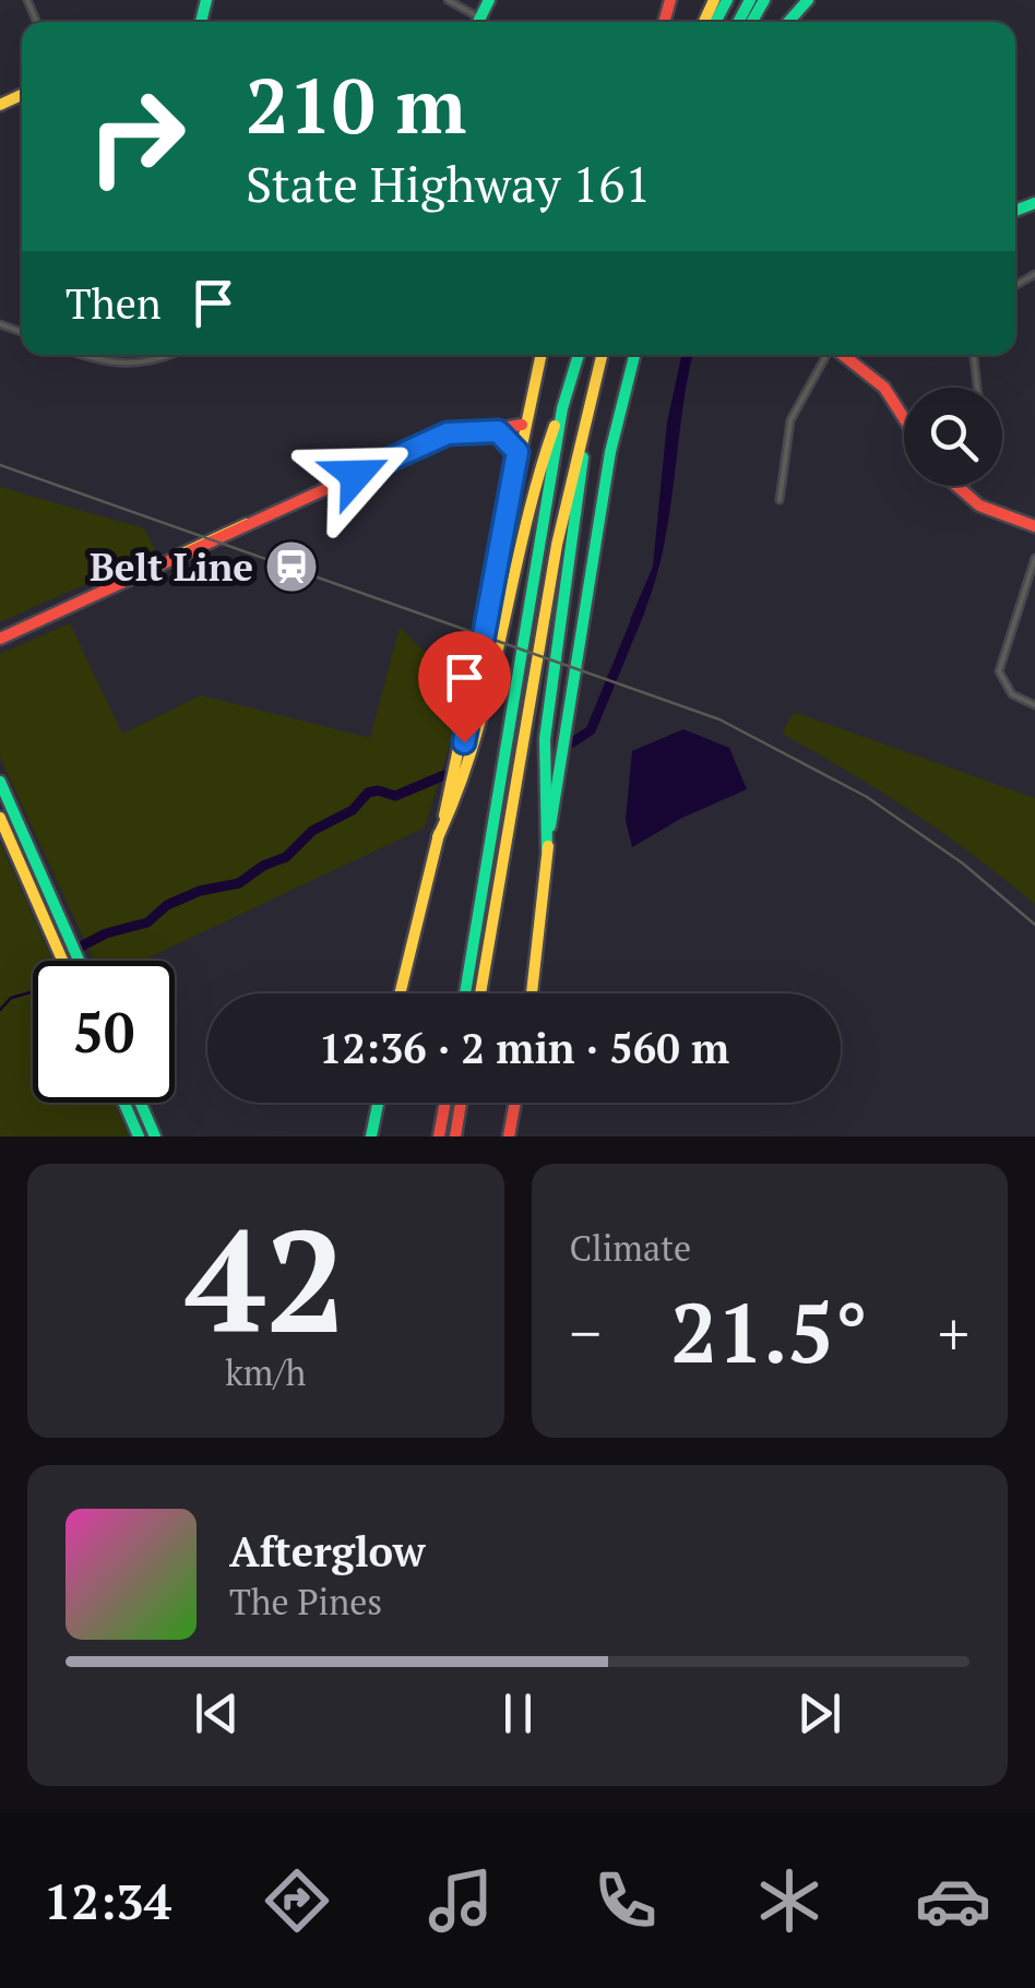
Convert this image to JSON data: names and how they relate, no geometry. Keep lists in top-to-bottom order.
{
  "places": {
    "station": ["Belt Line"]
  },
  "page": {
    "turn": ["210 m", "State Highway 161"],
    "then": "Then",
    "limit": "50",
    "trip": "12:36 · 2 min · 560 m",
    "tile": [
      ["42", "km/h"],
      "Climate"
    ],
    "heat": ["−", "21.5°", "+"],
    "song": ["Afterglow", "The Pines"],
    "tabs": "12:34"
  }
}
